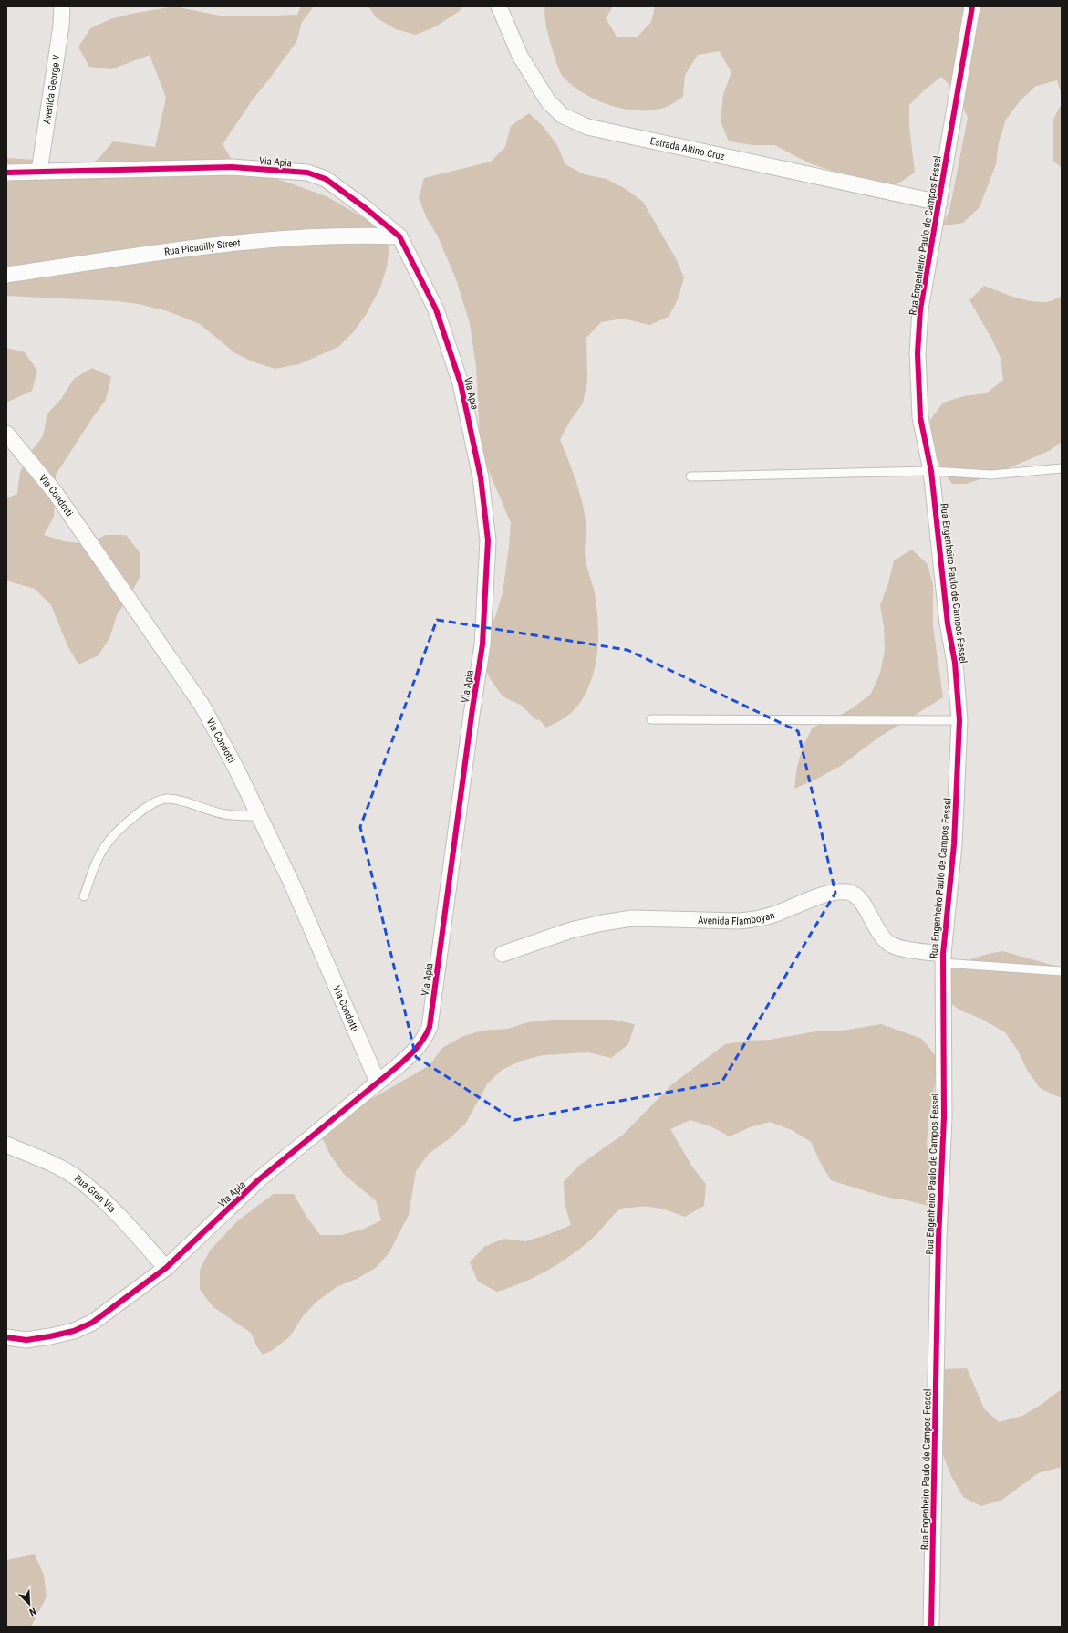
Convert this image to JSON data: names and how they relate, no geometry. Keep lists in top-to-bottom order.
{
  "streets": {
    "street": [
      "Avenida George V",
      "Estrada Altino Cruz",
      "Via Apia",
      "Rua Engenheiro Paulo de Campos Fessel",
      "Rua Picadilly Street",
      "Via Condotti",
      "Avenida Flamboyan",
      "Rua Gran Via"
    ]
  },
  "crossings": [
    ["Avenida George V", "Via Apia"],
    ["Estrada Altino Cruz", "Rua Engenheiro Paulo de Campos Fessel"],
    ["Via Apia", "Rua Picadilly Street"],
    ["Via Apia", "Via Condotti"],
    ["Via Apia", "Rua Gran Via"],
    ["Rua Engenheiro Paulo de Campos Fessel", "Avenida Flamboyan"]
  ],
  "north": "bottom right"
}
